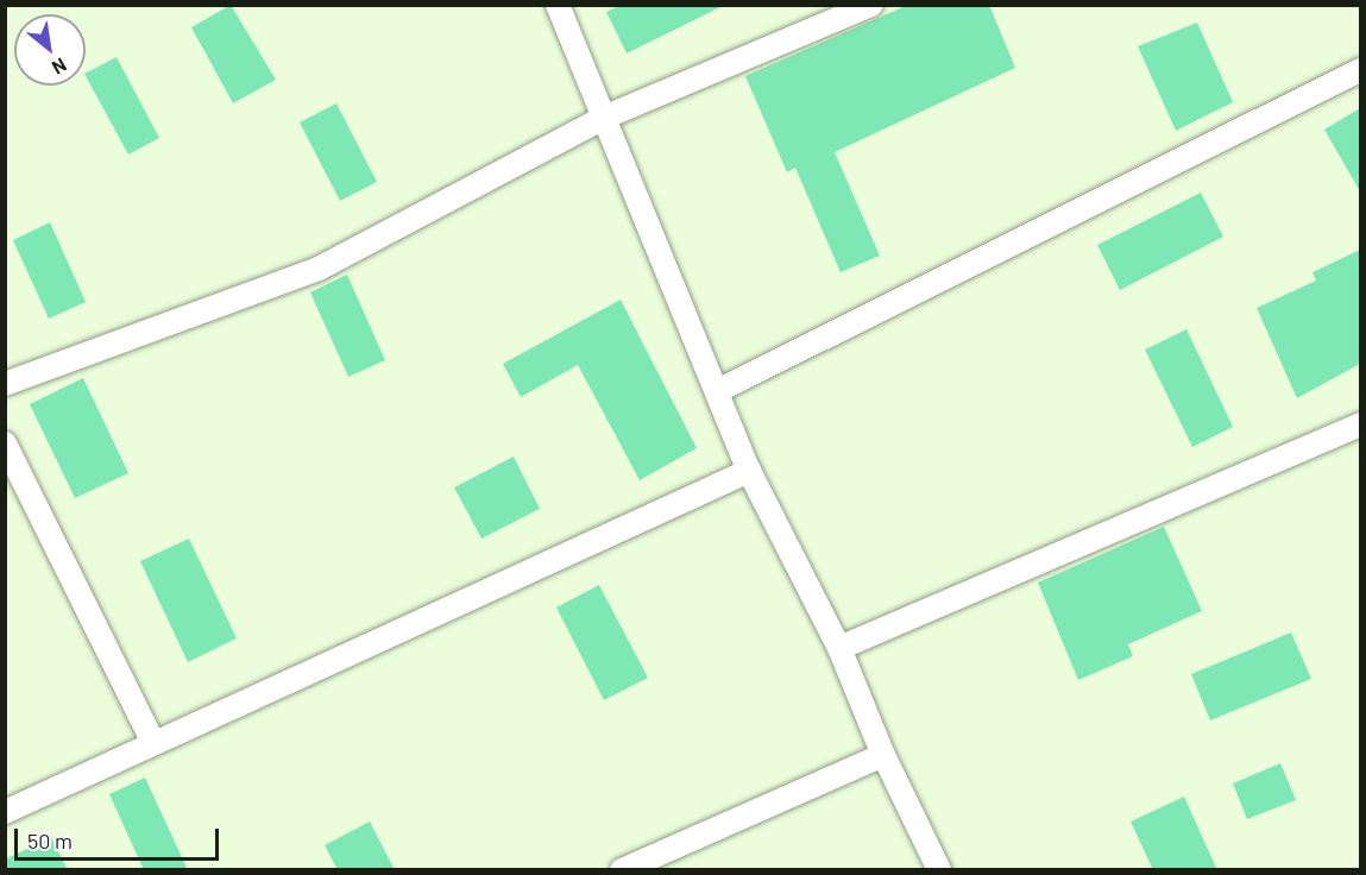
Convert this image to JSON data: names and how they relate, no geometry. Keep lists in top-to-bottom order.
{
  "scale_bar": "50 m",
  "north": "bottom right"
}
